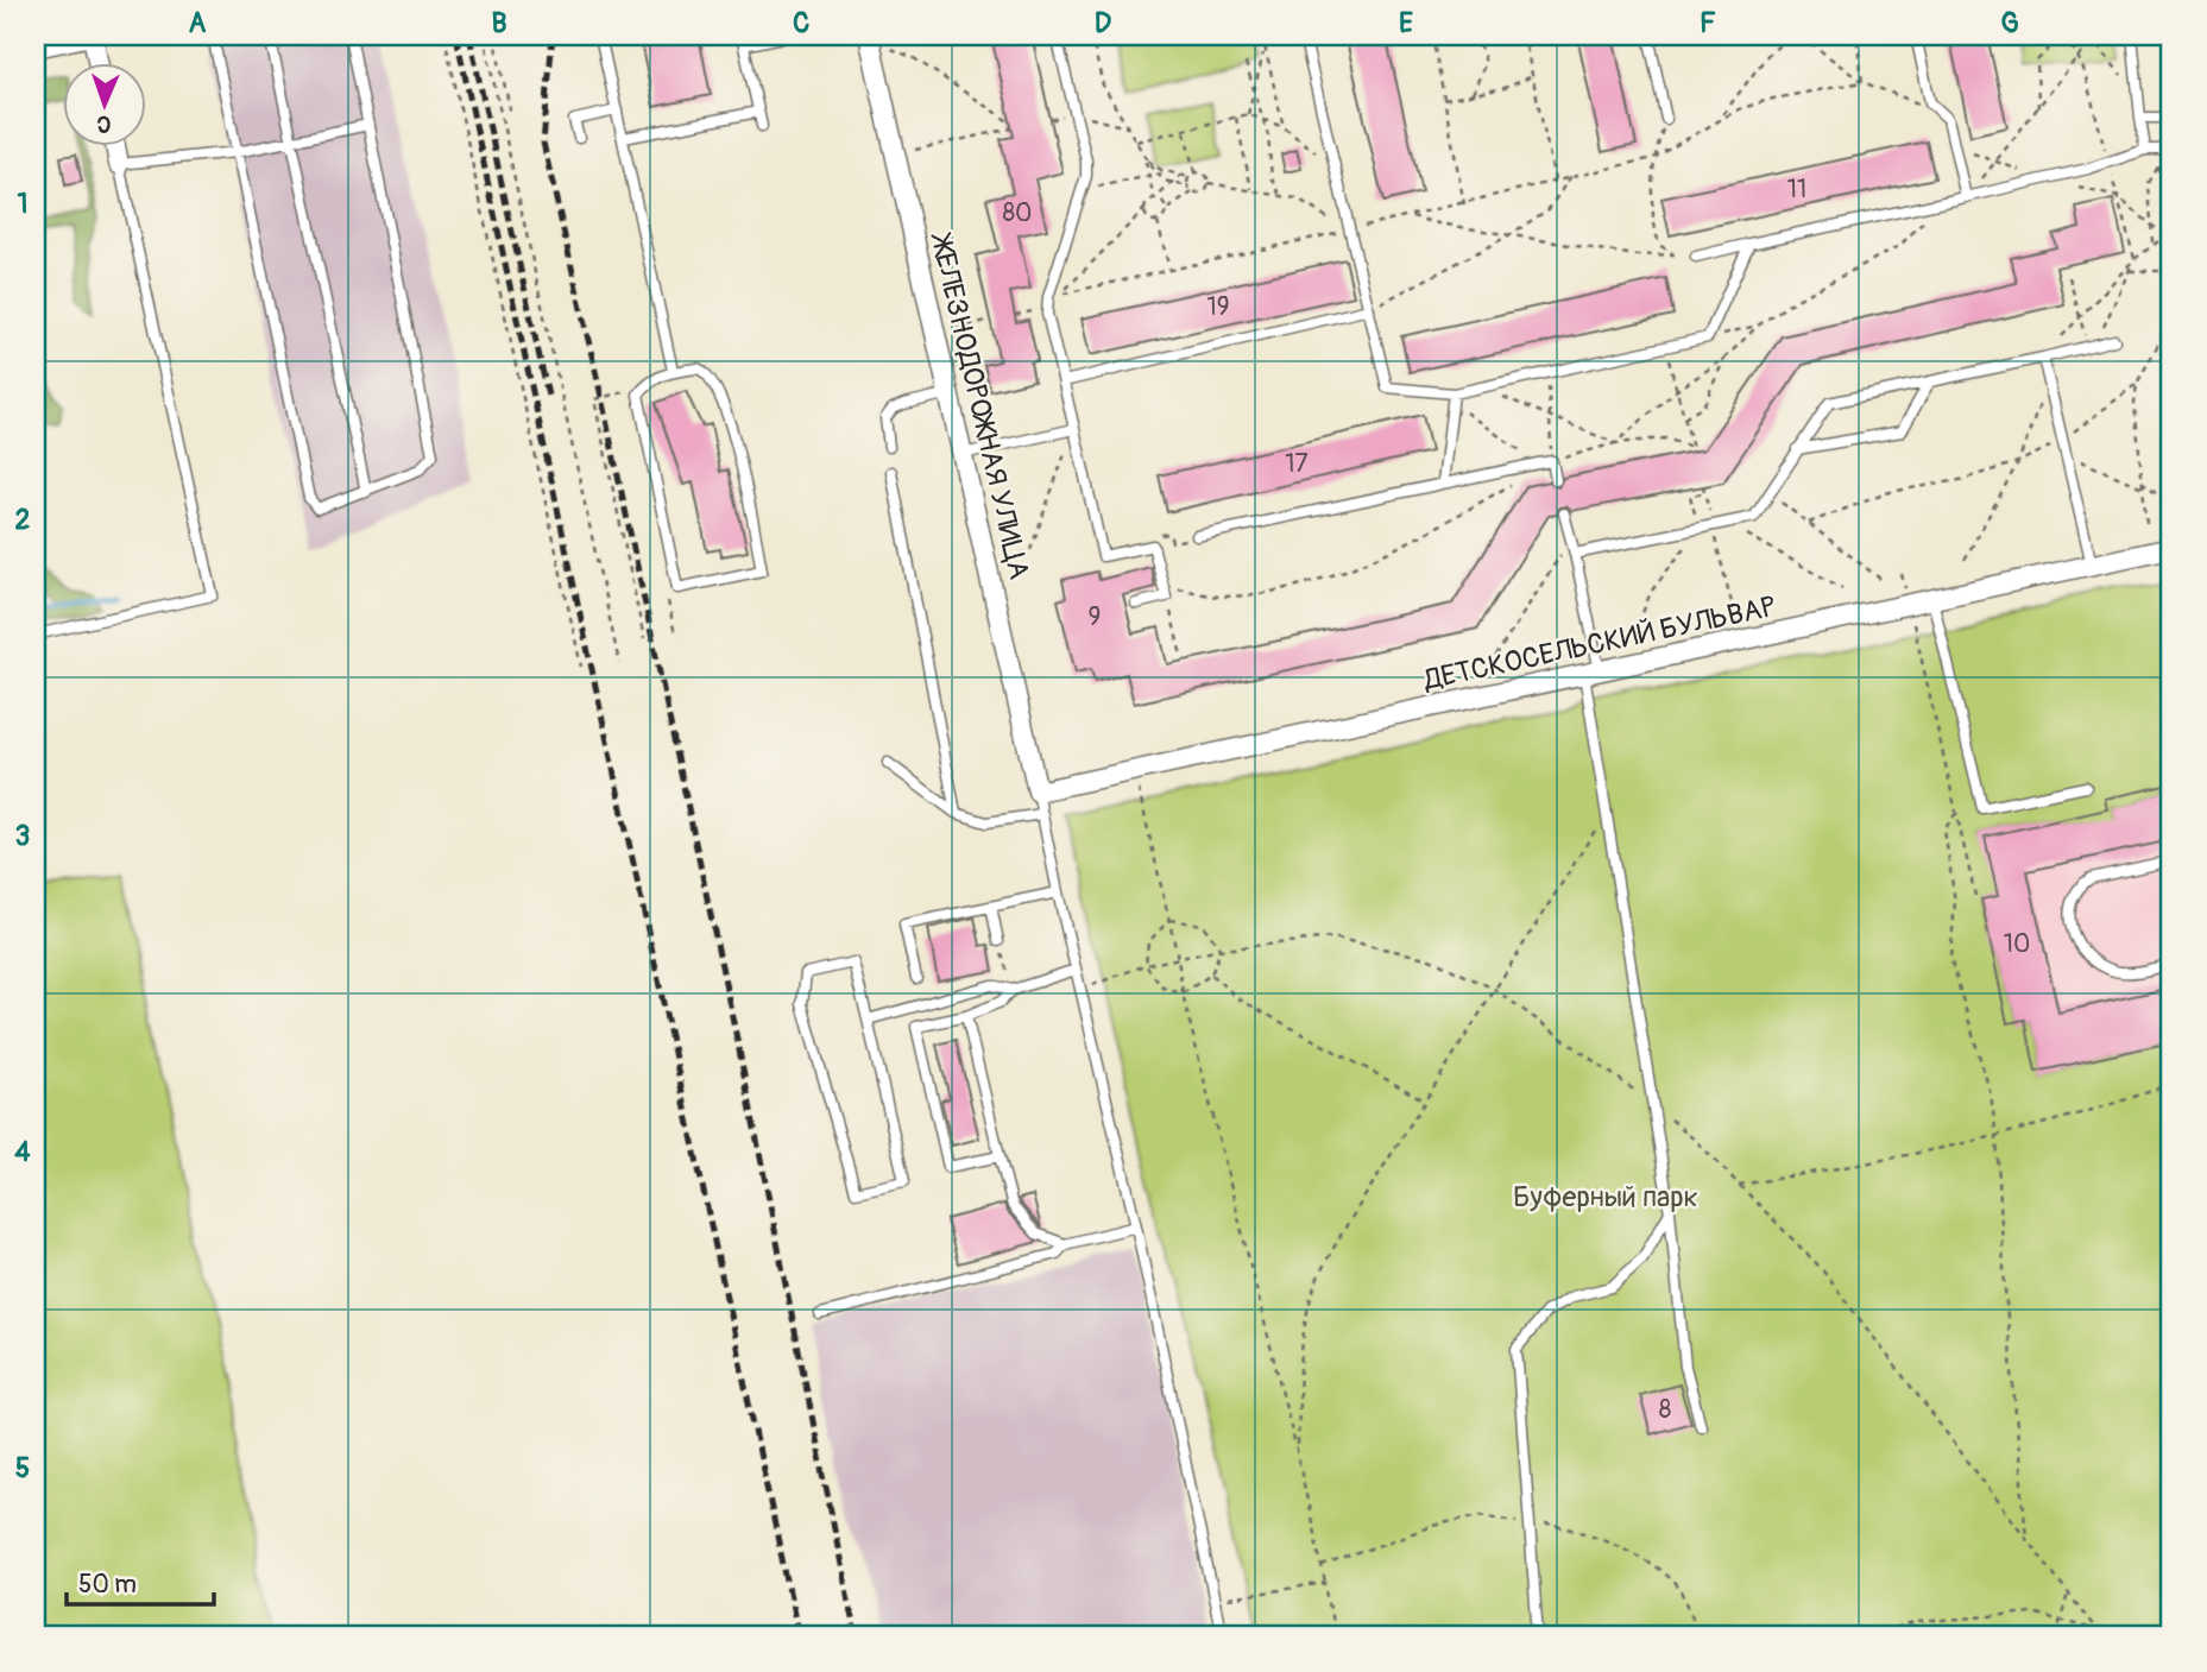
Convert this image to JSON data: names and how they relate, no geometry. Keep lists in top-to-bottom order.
{
  "streets": {
    "street": ["ЖЕЛЕЗНОДОРОЖНАЯ УЛИЦА", "ДЕТСКОСЕЛЬСКИЙ БУЛЬВАР"]
  },
  "crossings": [
    ["ЖЕЛЕЗНОДОРОЖНАЯ УЛИЦА", "ДЕТСКОСЕЛЬСКИЙ БУЛЬВАР"]
  ],
  "parks": ["Буферный парк"],
  "house_numbers": [
    "11",
    "80",
    "19",
    "17",
    "9",
    "10",
    "8"
  ],
  "scale_bar": "50 m",
  "north": "bottom",
  "grid": {
    "columns": [
      "A",
      "B",
      "C",
      "D",
      "E",
      "F",
      "G"
    ],
    "rows": [
      "1",
      "2",
      "3",
      "4",
      "5"
    ]
  }
}
